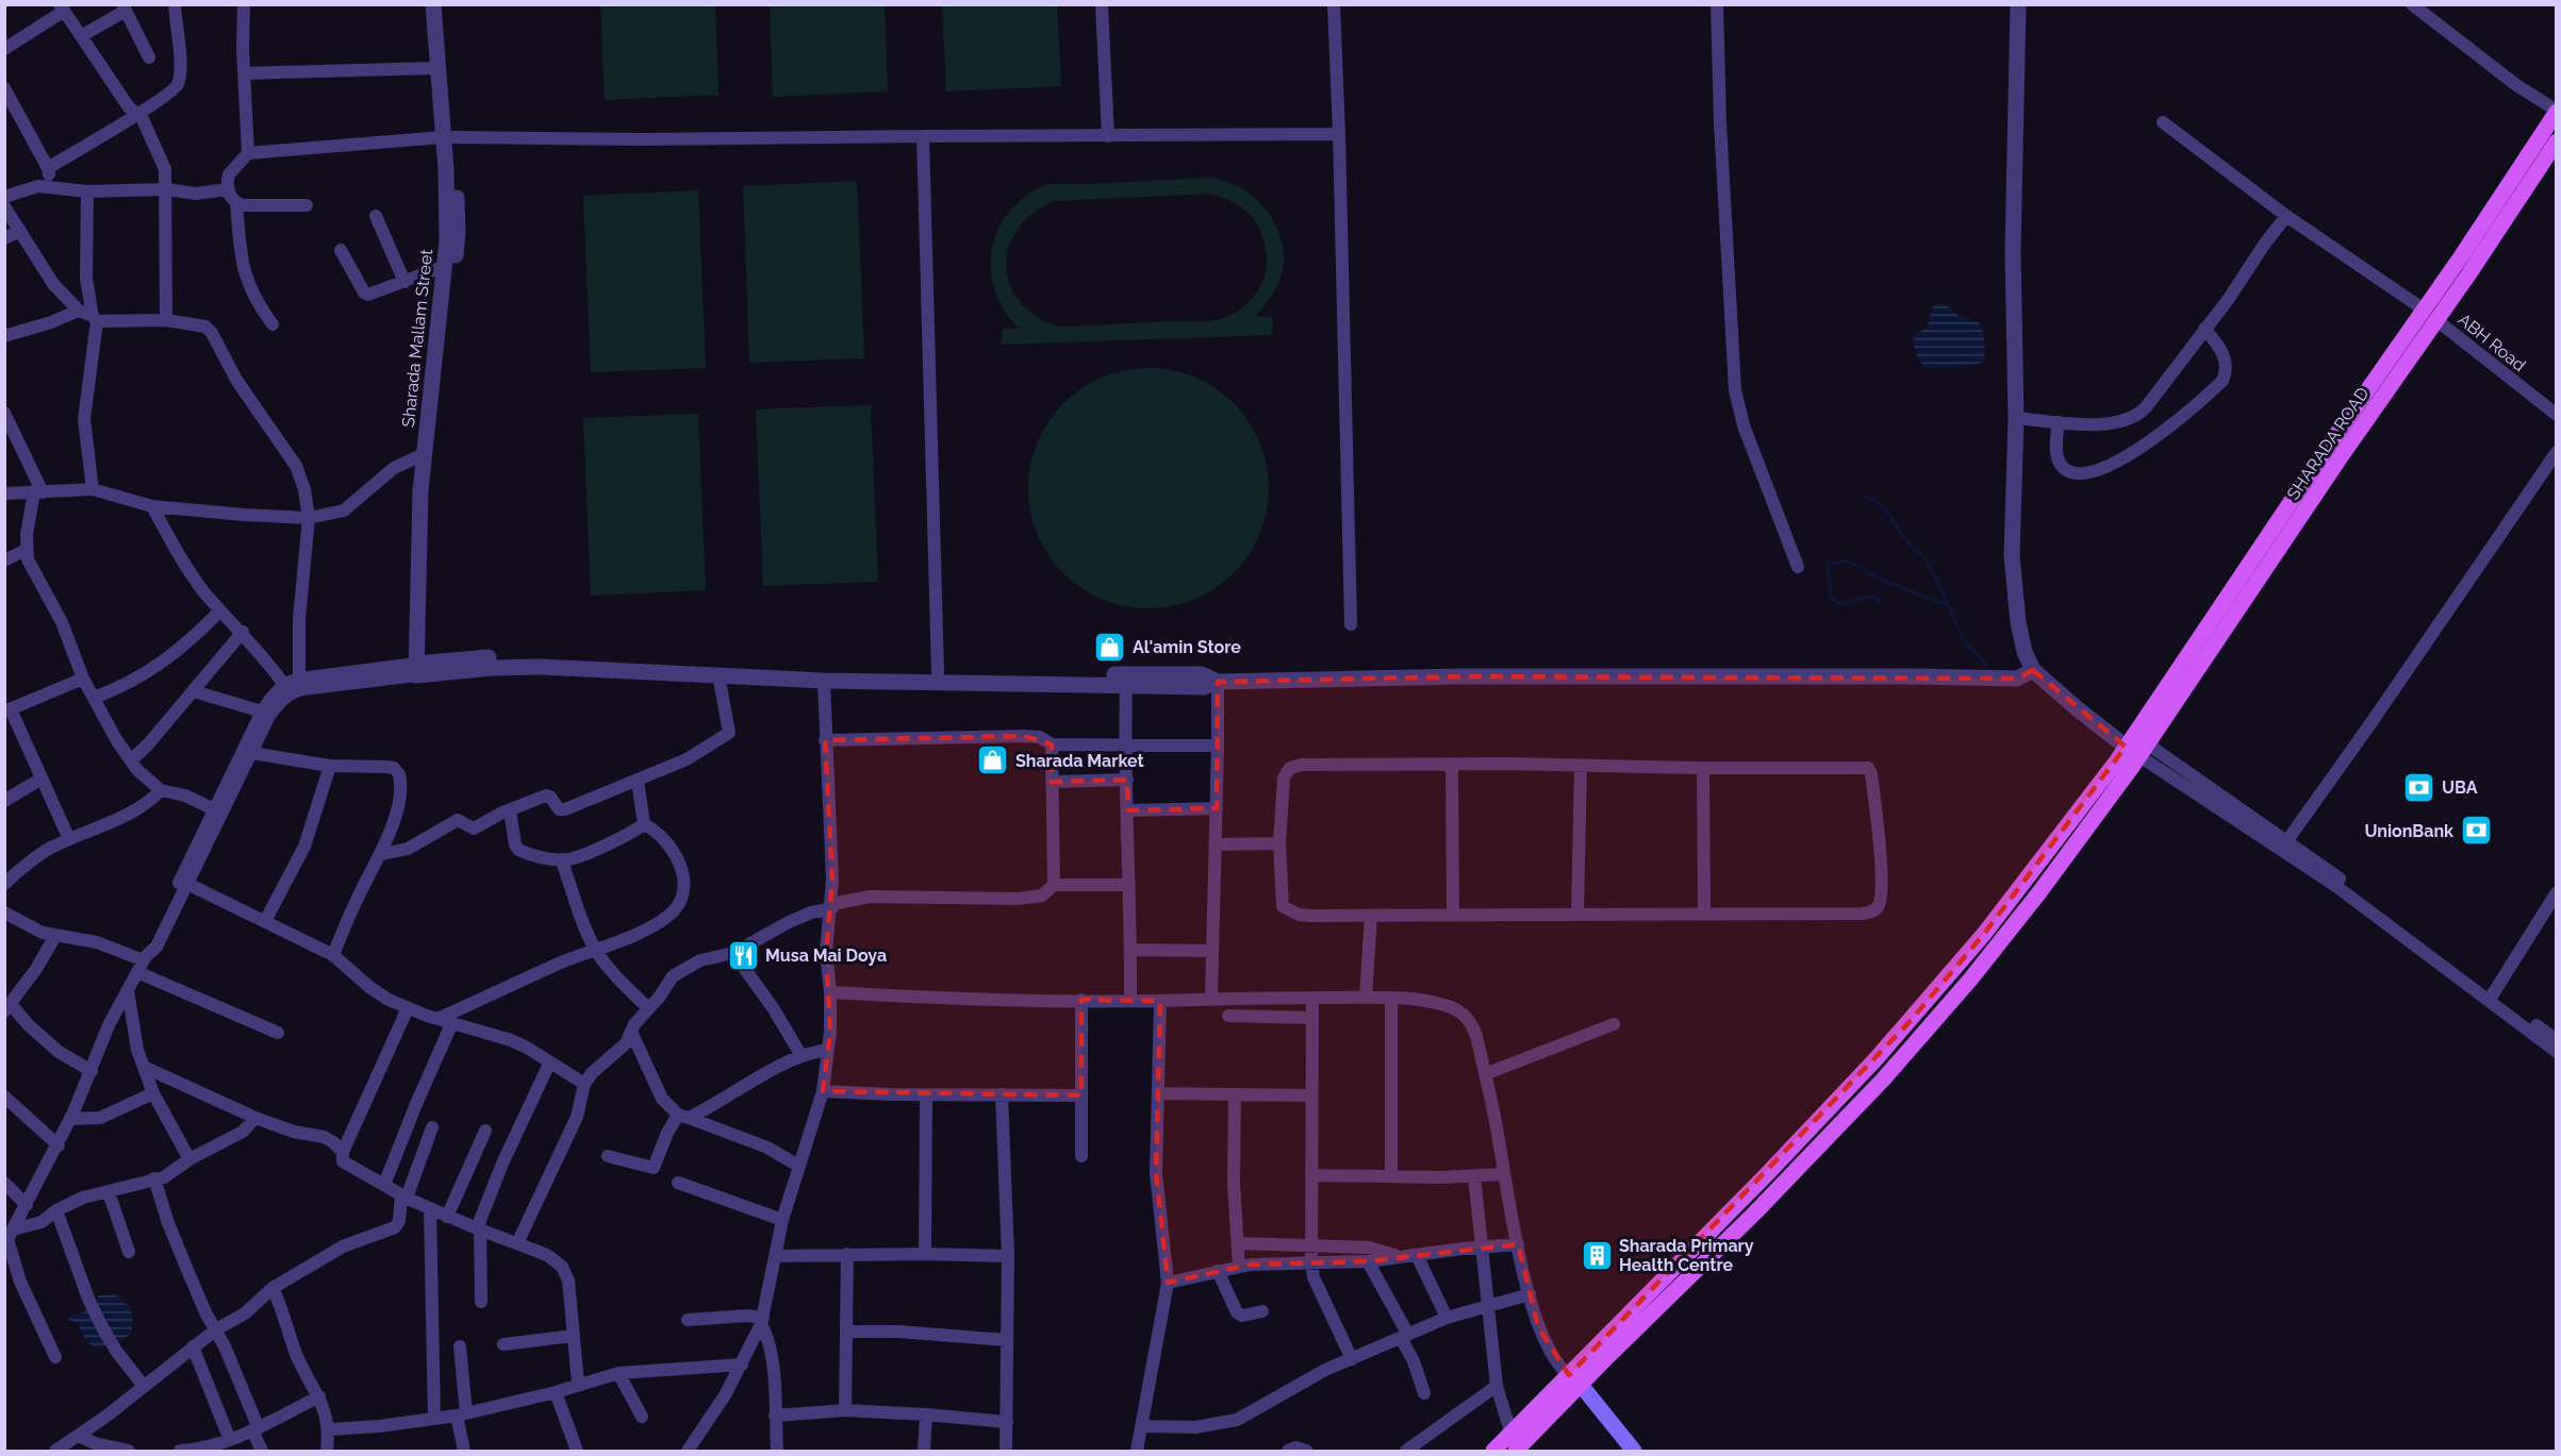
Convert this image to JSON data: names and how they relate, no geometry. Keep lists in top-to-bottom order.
{
  "streets": {
    "main road": ["SHARADA ROAD"],
    "street": ["Sharada Mallam Street", "ABH Road"]
  },
  "crossings": [
    ["ABH Road", "SHARADA ROAD"]
  ],
  "places": {
    "shop": ["Al'amin Store", "Sharada Market"],
    "bank": ["UBA", "UnionBank"],
    "restaurant": ["Musa Mai Doya"],
    "building": ["Sharada Primary Health Centre"]
  }
}
